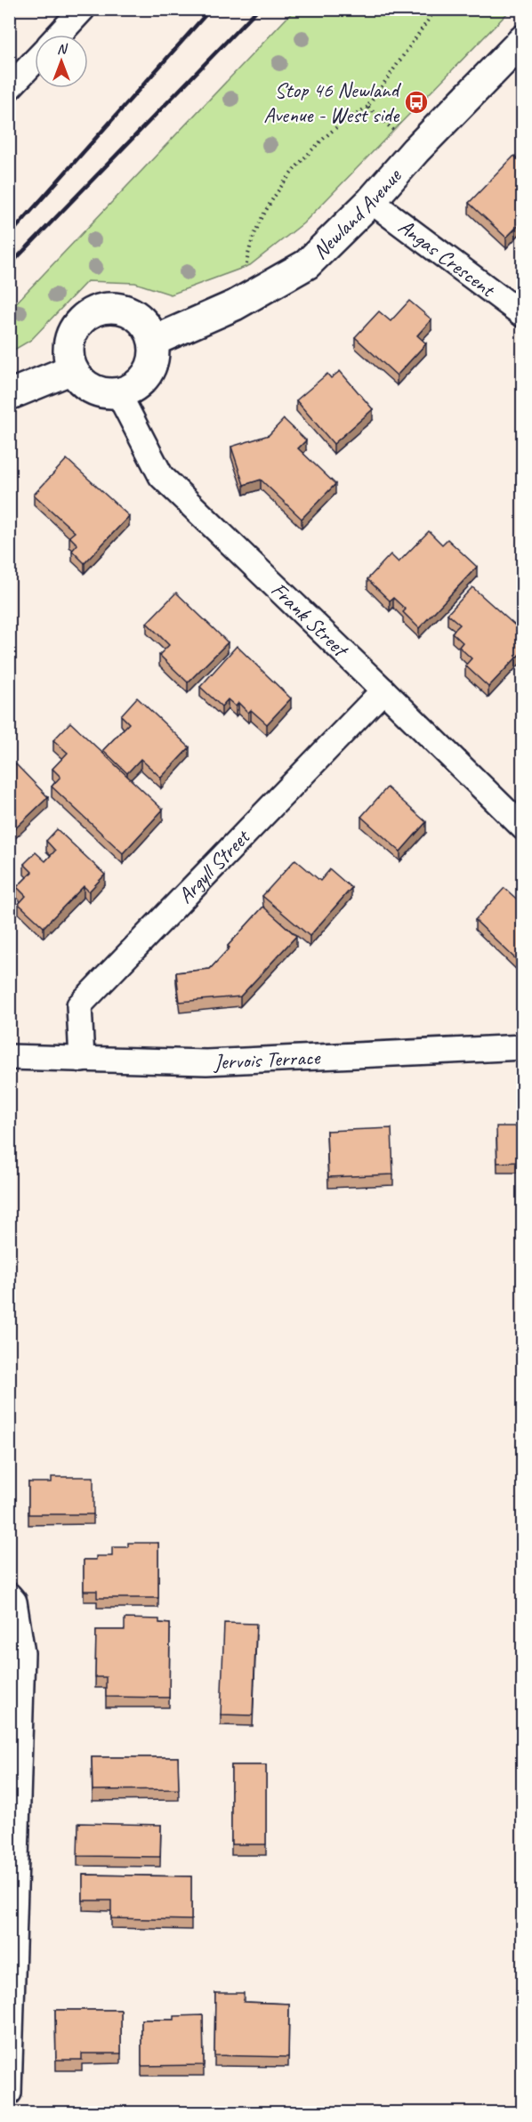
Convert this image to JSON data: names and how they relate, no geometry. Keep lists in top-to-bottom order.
{
  "streets": {
    "street": [
      "Newland Avenue",
      "Angas Crescent",
      "Frank Street",
      "Argyll Street",
      "Jervois Terrace"
    ]
  },
  "crossings": [
    ["Newland Avenue", "Angas Crescent"],
    ["Newland Avenue", "Frank Street"],
    ["Frank Street", "Argyll Street"],
    ["Argyll Street", "Jervois Terrace"]
  ],
  "places": {
    "bus stop": ["Stop 46 Newland Avenue - West side"]
  },
  "north": "top"
}
